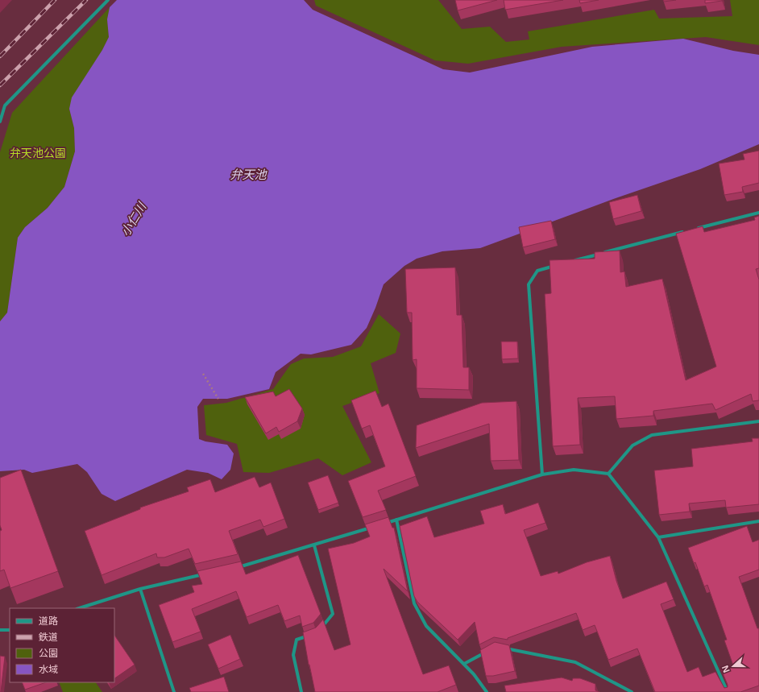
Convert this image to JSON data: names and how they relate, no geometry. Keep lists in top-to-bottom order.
{
  "water": ["弁天池", "小仁川"],
  "parks": ["弁天池公園"],
  "legend": [
    "道路",
    "鉄道",
    "公園",
    "水域"
  ],
  "north": "left"
}
